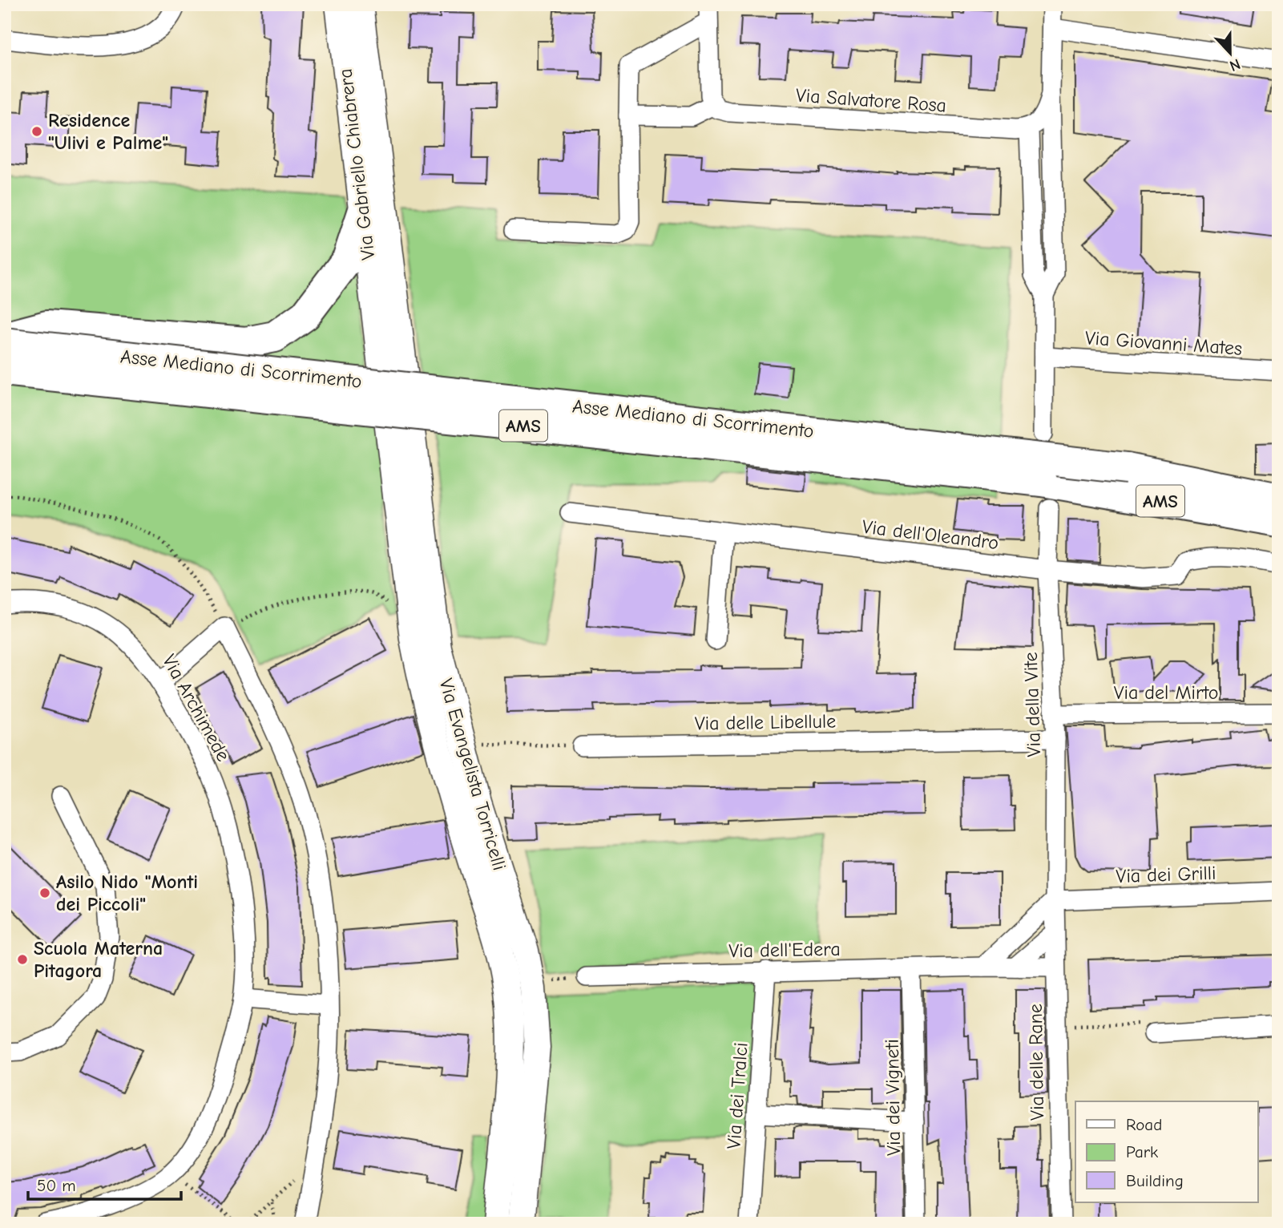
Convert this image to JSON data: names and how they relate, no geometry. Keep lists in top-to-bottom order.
{
  "streets": {
    "highway": ["Asse Mediano di Scorrimento", "AMS"],
    "street": [
      "Via Salvatore Rosa",
      "Via Gabriello Chiabrera",
      "Via Giovanni Mates",
      "Via dell'Oleandro",
      "Via del Mirto",
      "Via della Vite",
      "Via Archimede",
      "Via delle Libellule",
      "Via Evangelista Torricelli",
      "Via dei Grilli",
      "Via dell'Edera",
      "Via delle Rane",
      "Via dei Tralci",
      "Via dei Vigneti"
    ]
  },
  "crossings": [
    ["Via Gabriello Chiabrera", "Via Evangelista Torricelli"],
    ["Via dell'Oleandro", "Via della Vite"],
    ["Via del Mirto", "Via della Vite"],
    ["Via della Vite", "Via delle Libellule"],
    ["Via della Vite", "Via dei Grilli"],
    ["Via della Vite", "Via delle Rane"],
    ["Via dei Grilli", "Via delle Rane"],
    ["Via dell'Edera", "Via delle Rane"],
    ["Via dell'Edera", "Via dei Tralci"],
    ["Via dell'Edera", "Via dei Vigneti"]
  ],
  "places": ["Residence \"Ulivi e Palme\"", "Asilo Nido \"Monti dei Piccoli\"", "Scuola Materna Pitagora"],
  "legend": ["Road", "Park", "Building"],
  "scale_bar": "50 m",
  "north": "bottom"
}
